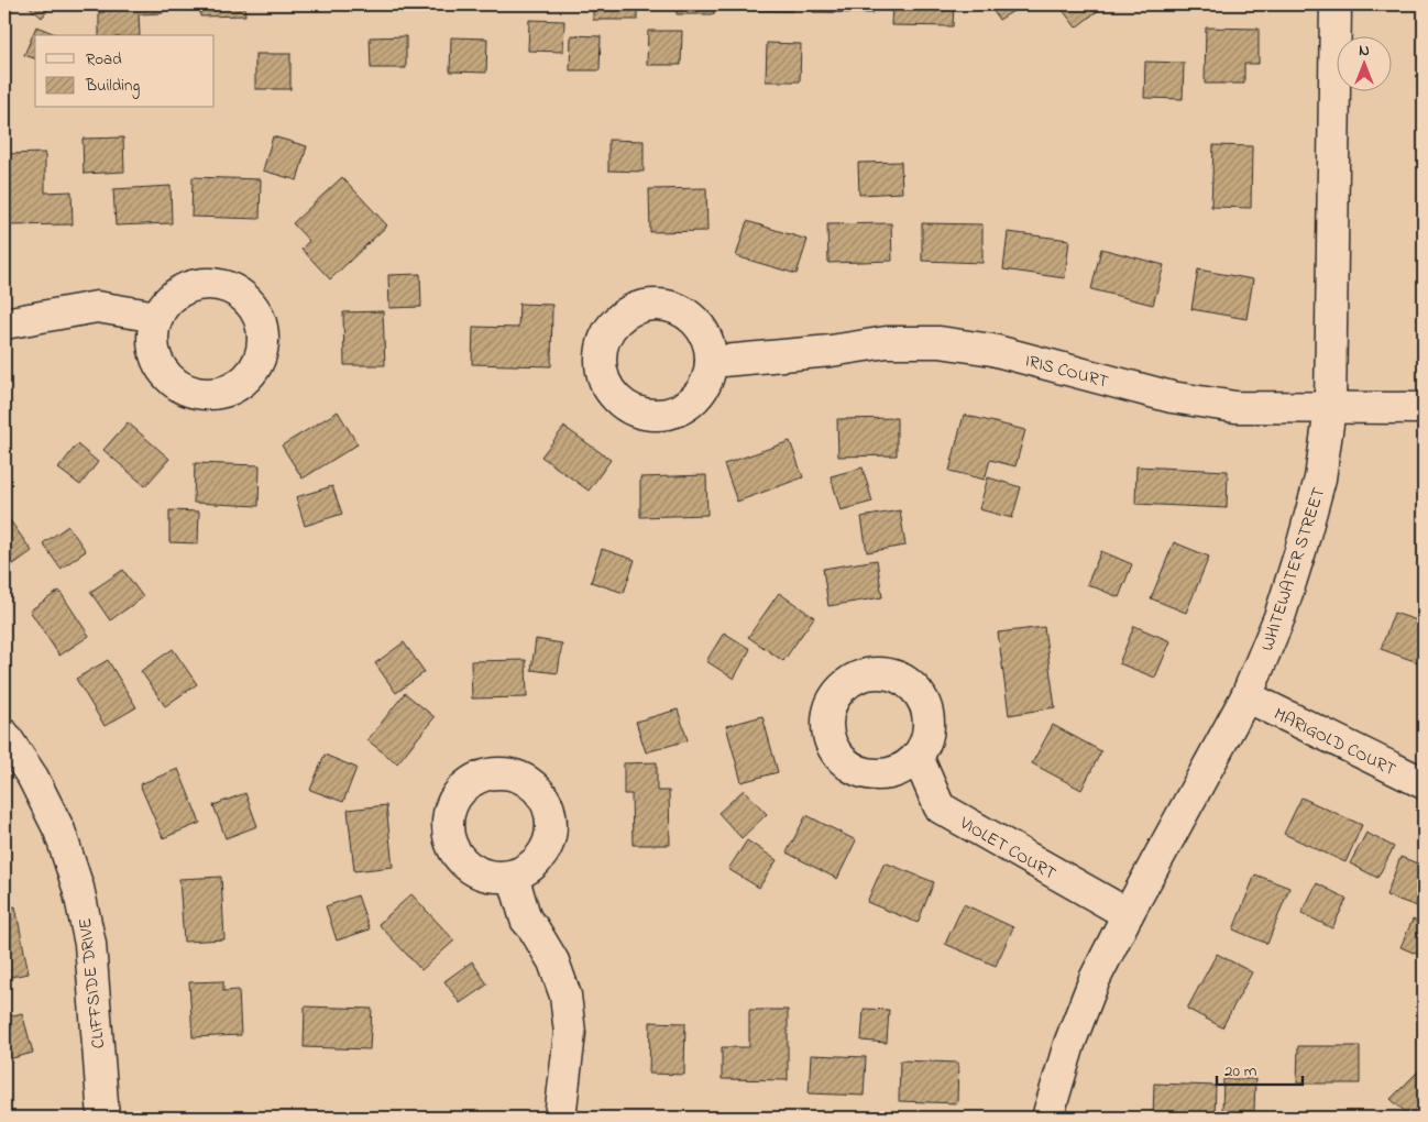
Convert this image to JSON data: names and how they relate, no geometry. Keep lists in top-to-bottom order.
{
  "streets": {
    "street": [
      "IRIS COURT",
      "WHITEWATER STREET",
      "MARIGOLD COURT",
      "VIOLET COURT",
      "CLIFFSIDE DRIVE"
    ]
  },
  "crossings": [
    ["IRIS COURT", "WHITEWATER STREET"],
    ["WHITEWATER STREET", "MARIGOLD COURT"],
    ["WHITEWATER STREET", "VIOLET COURT"]
  ],
  "legend": ["Road", "Building"],
  "scale_bar": "20 m",
  "north": "top"
}
